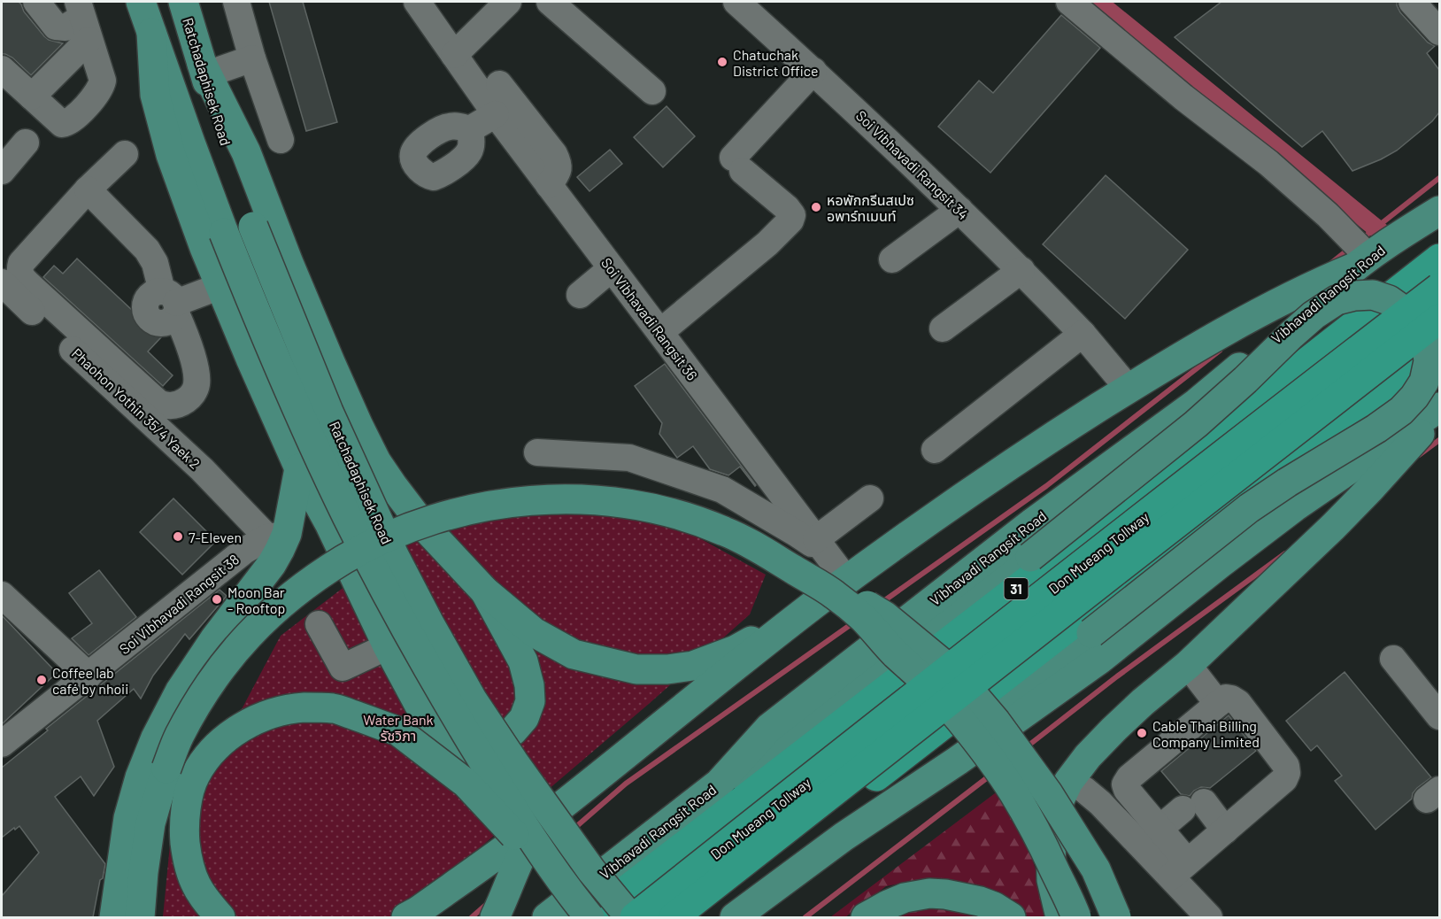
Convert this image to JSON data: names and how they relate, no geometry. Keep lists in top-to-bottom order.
{
  "streets": {
    "highway": ["Vibhavadi Rangsit Road", "Don Mueang Tollway", "31"],
    "main road": ["Ratchadaphisek Road"],
    "street": [
      "Soi Vibhavadi Rangsit 34",
      "Soi Vibhavadi Rangsit 36",
      "Phaohon Yothin 35/4 Yaek 2",
      "Soi Vibhavadi Rangsit 38"
    ]
  },
  "crossings": [
    ["Ratchadaphisek Road", "Vibhavadi Rangsit Road"],
    ["Phaohon Yothin 35/4 Yaek 2", "Soi Vibhavadi Rangsit 38"]
  ],
  "parks": ["Water Bank รัชวิภา"],
  "places": [
    "Chatuchak District Office",
    "หอพักกรีนสเปซ อพาร์ทเมนท์",
    "7-Eleven",
    "Moon Bar - Rooftop",
    "Coffee lab café by nhoii",
    "Cable Thai Billing Company Limited"
  ]
}
